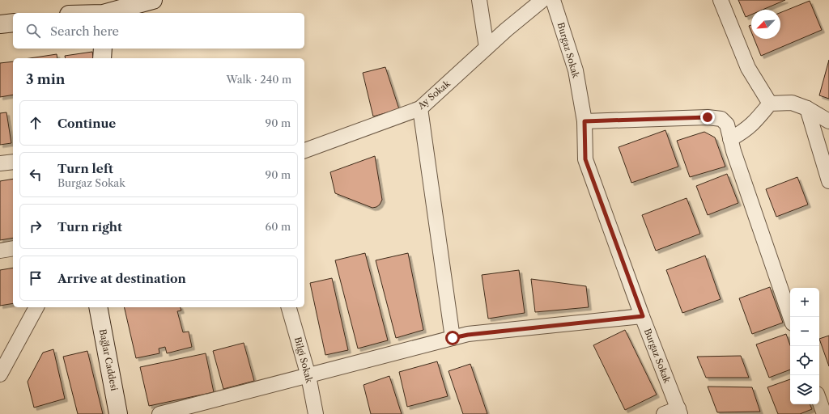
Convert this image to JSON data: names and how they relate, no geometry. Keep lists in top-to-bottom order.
{
  "streets": {
    "main road": ["Bağlar Caddesi"],
    "street": ["Burgaz Sokak", "Ay Sokak", "Bilgi Sokak"]
  },
  "north": "bottom left",
  "page": {
    "search": "Search here",
    "heading": ["3 min", "Walk · 240 m"],
    "list": [
      ["Continue", "90 m"],
      ["Turn left", "Burgaz Sokak", "90 m"],
      ["Turn right", "60 m"],
      "Arrive at destination"
    ],
    "map_buttons": ["+", "−"]
  }
}
